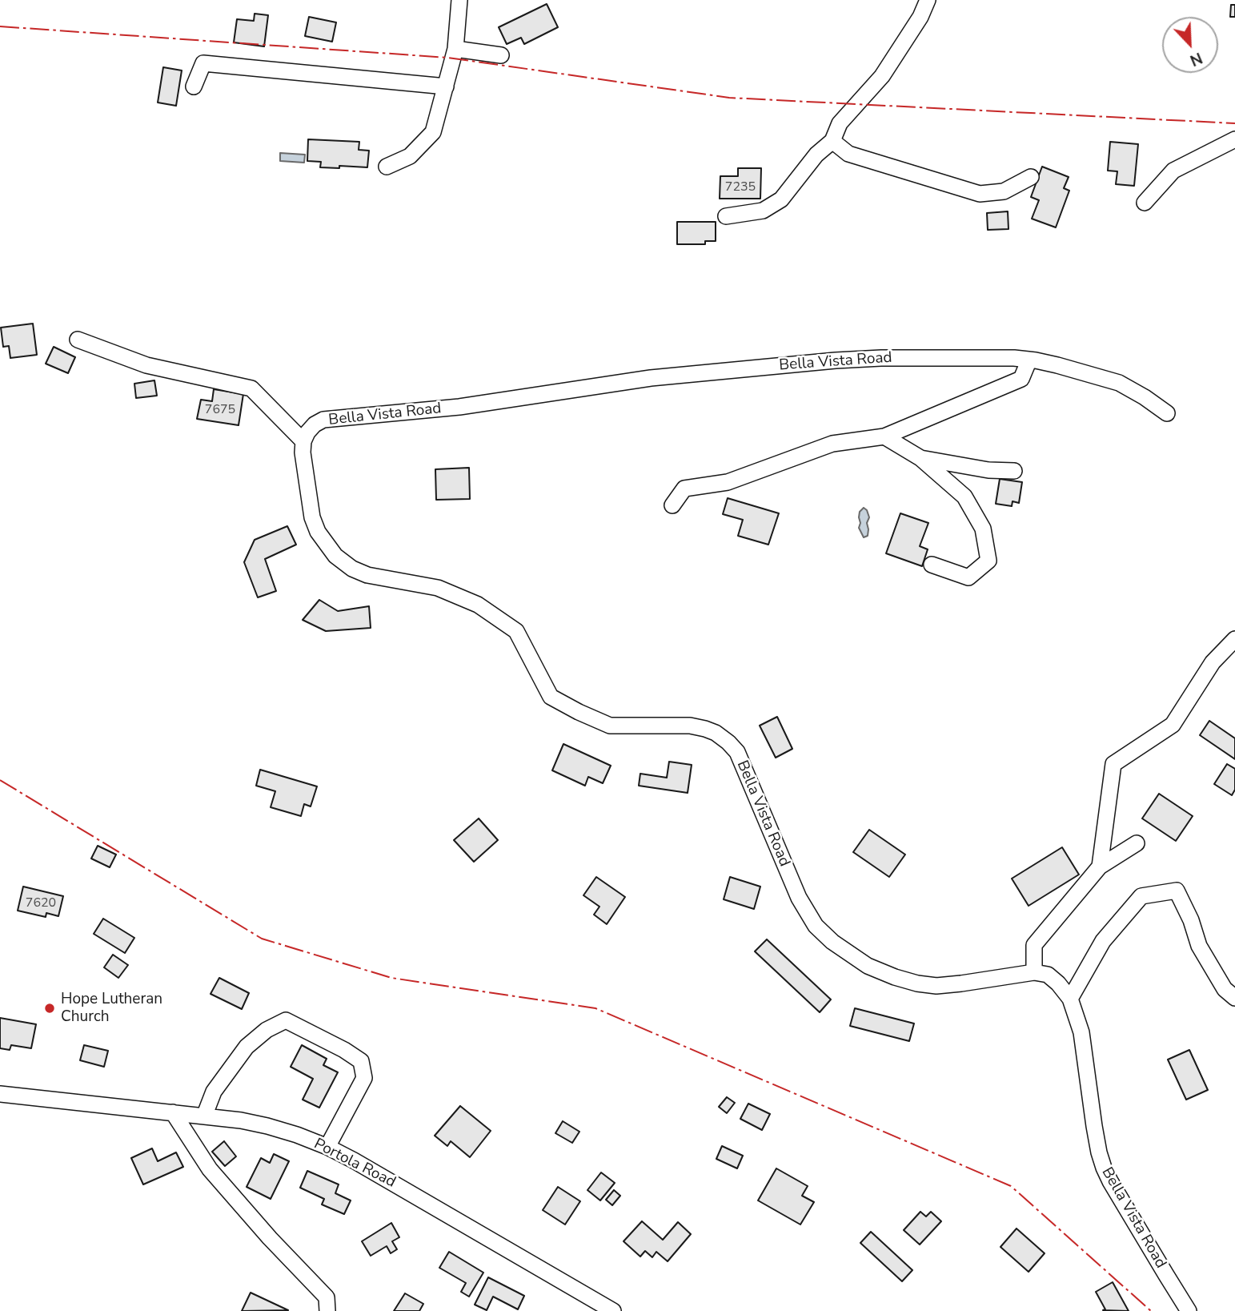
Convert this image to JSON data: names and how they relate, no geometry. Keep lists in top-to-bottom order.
{
  "streets": {
    "street": ["Bella Vista Road", "Portola Road"]
  },
  "places": ["Hope Lutheran Church"],
  "house_numbers": ["7235", "7675", "7620"],
  "north": "bottom right"
}
